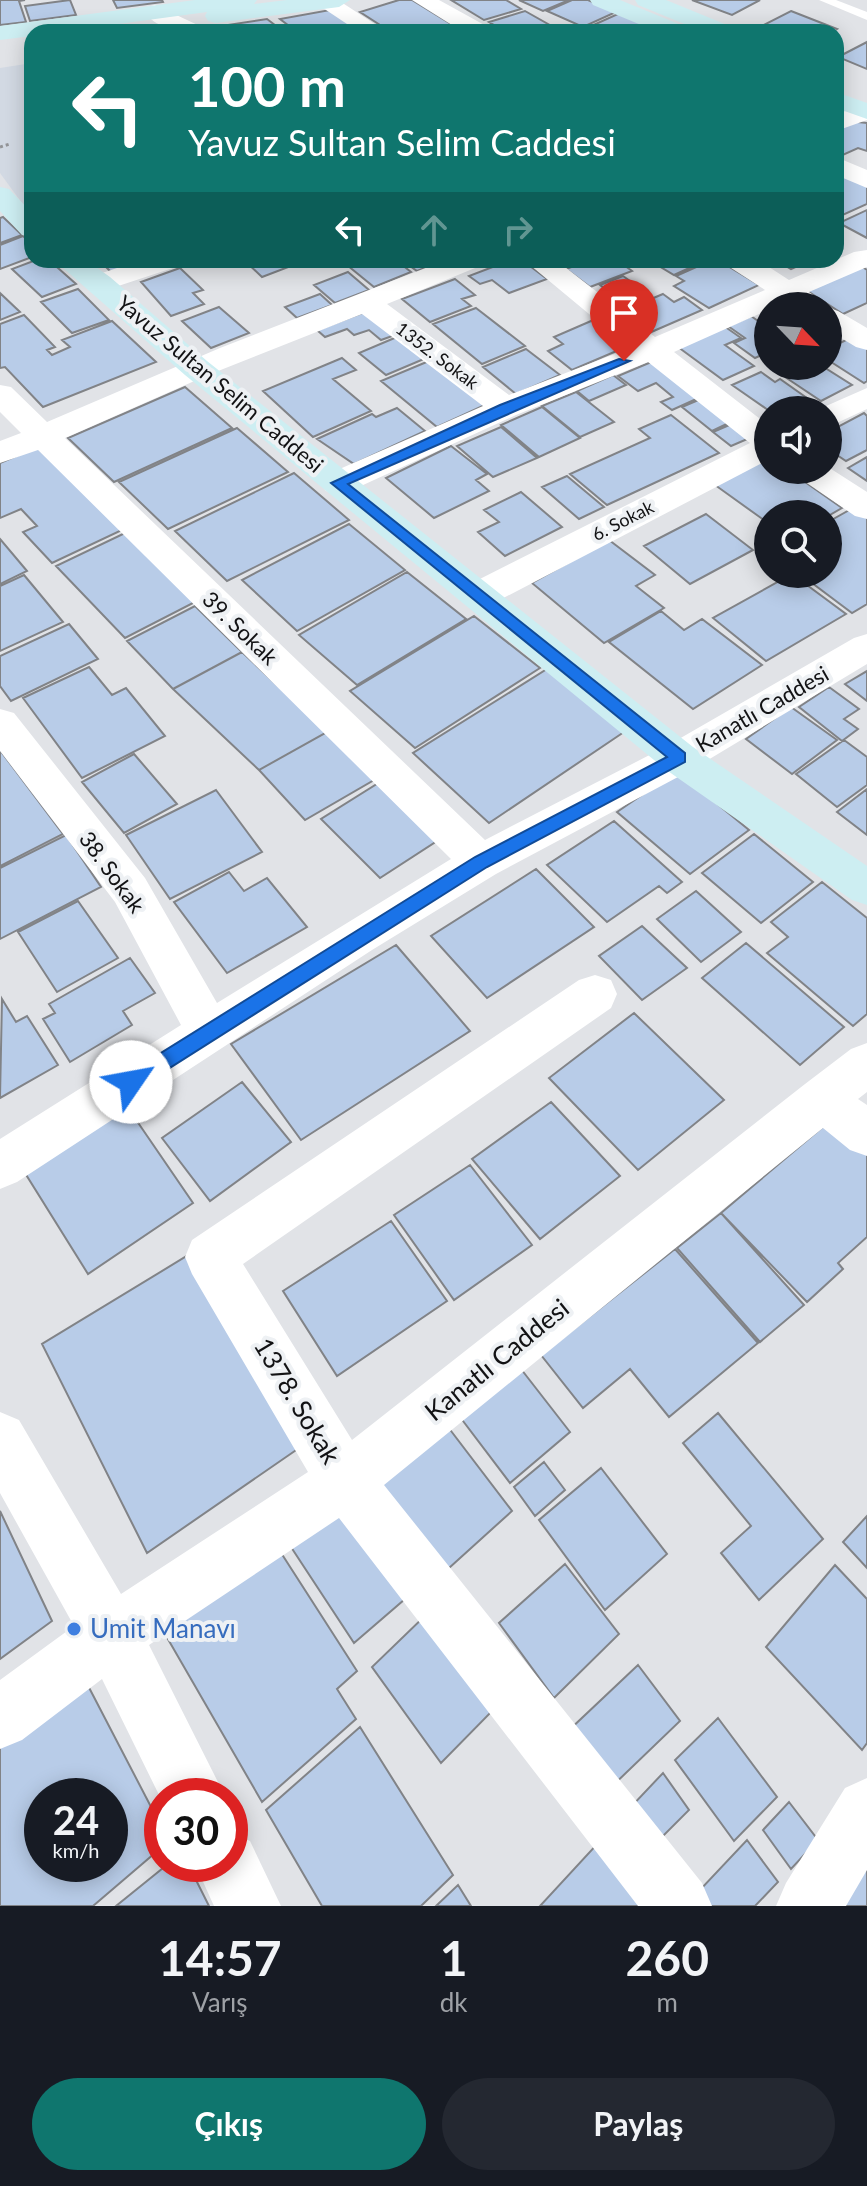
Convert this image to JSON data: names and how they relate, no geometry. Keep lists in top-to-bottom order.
{
  "streets": {
    "street": [
      "1352. Sokak",
      "Yavuz Sultan Selim Caddesi",
      "6. Sokak",
      "39. Sokak",
      "Kanatlı Caddesi",
      "38. Sokak",
      "1378. Sokak"
    ]
  },
  "crossings": [
    ["Yavuz Sultan Selim Caddesi", "6. Sokak"],
    ["Yavuz Sultan Selim Caddesi", "Kanatlı Caddesi"],
    ["39. Sokak", "Kanatlı Caddesi"],
    ["Kanatlı Caddesi", "38. Sokak"],
    ["Kanatlı Caddesi", "1378. Sokak"]
  ],
  "places": ["Umit Manavı"],
  "north": "bottom right",
  "page": {
    "turn": ["100 m", "Yavuz Sultan Selim Caddesi"],
    "speed": "24 km/h",
    "limit": "30",
    "eta": [
      "14:57",
      "Varış",
      "1",
      "dk",
      "260",
      "m"
    ],
    "buttons": ["Çıkış", "Paylaş"]
  }
}
